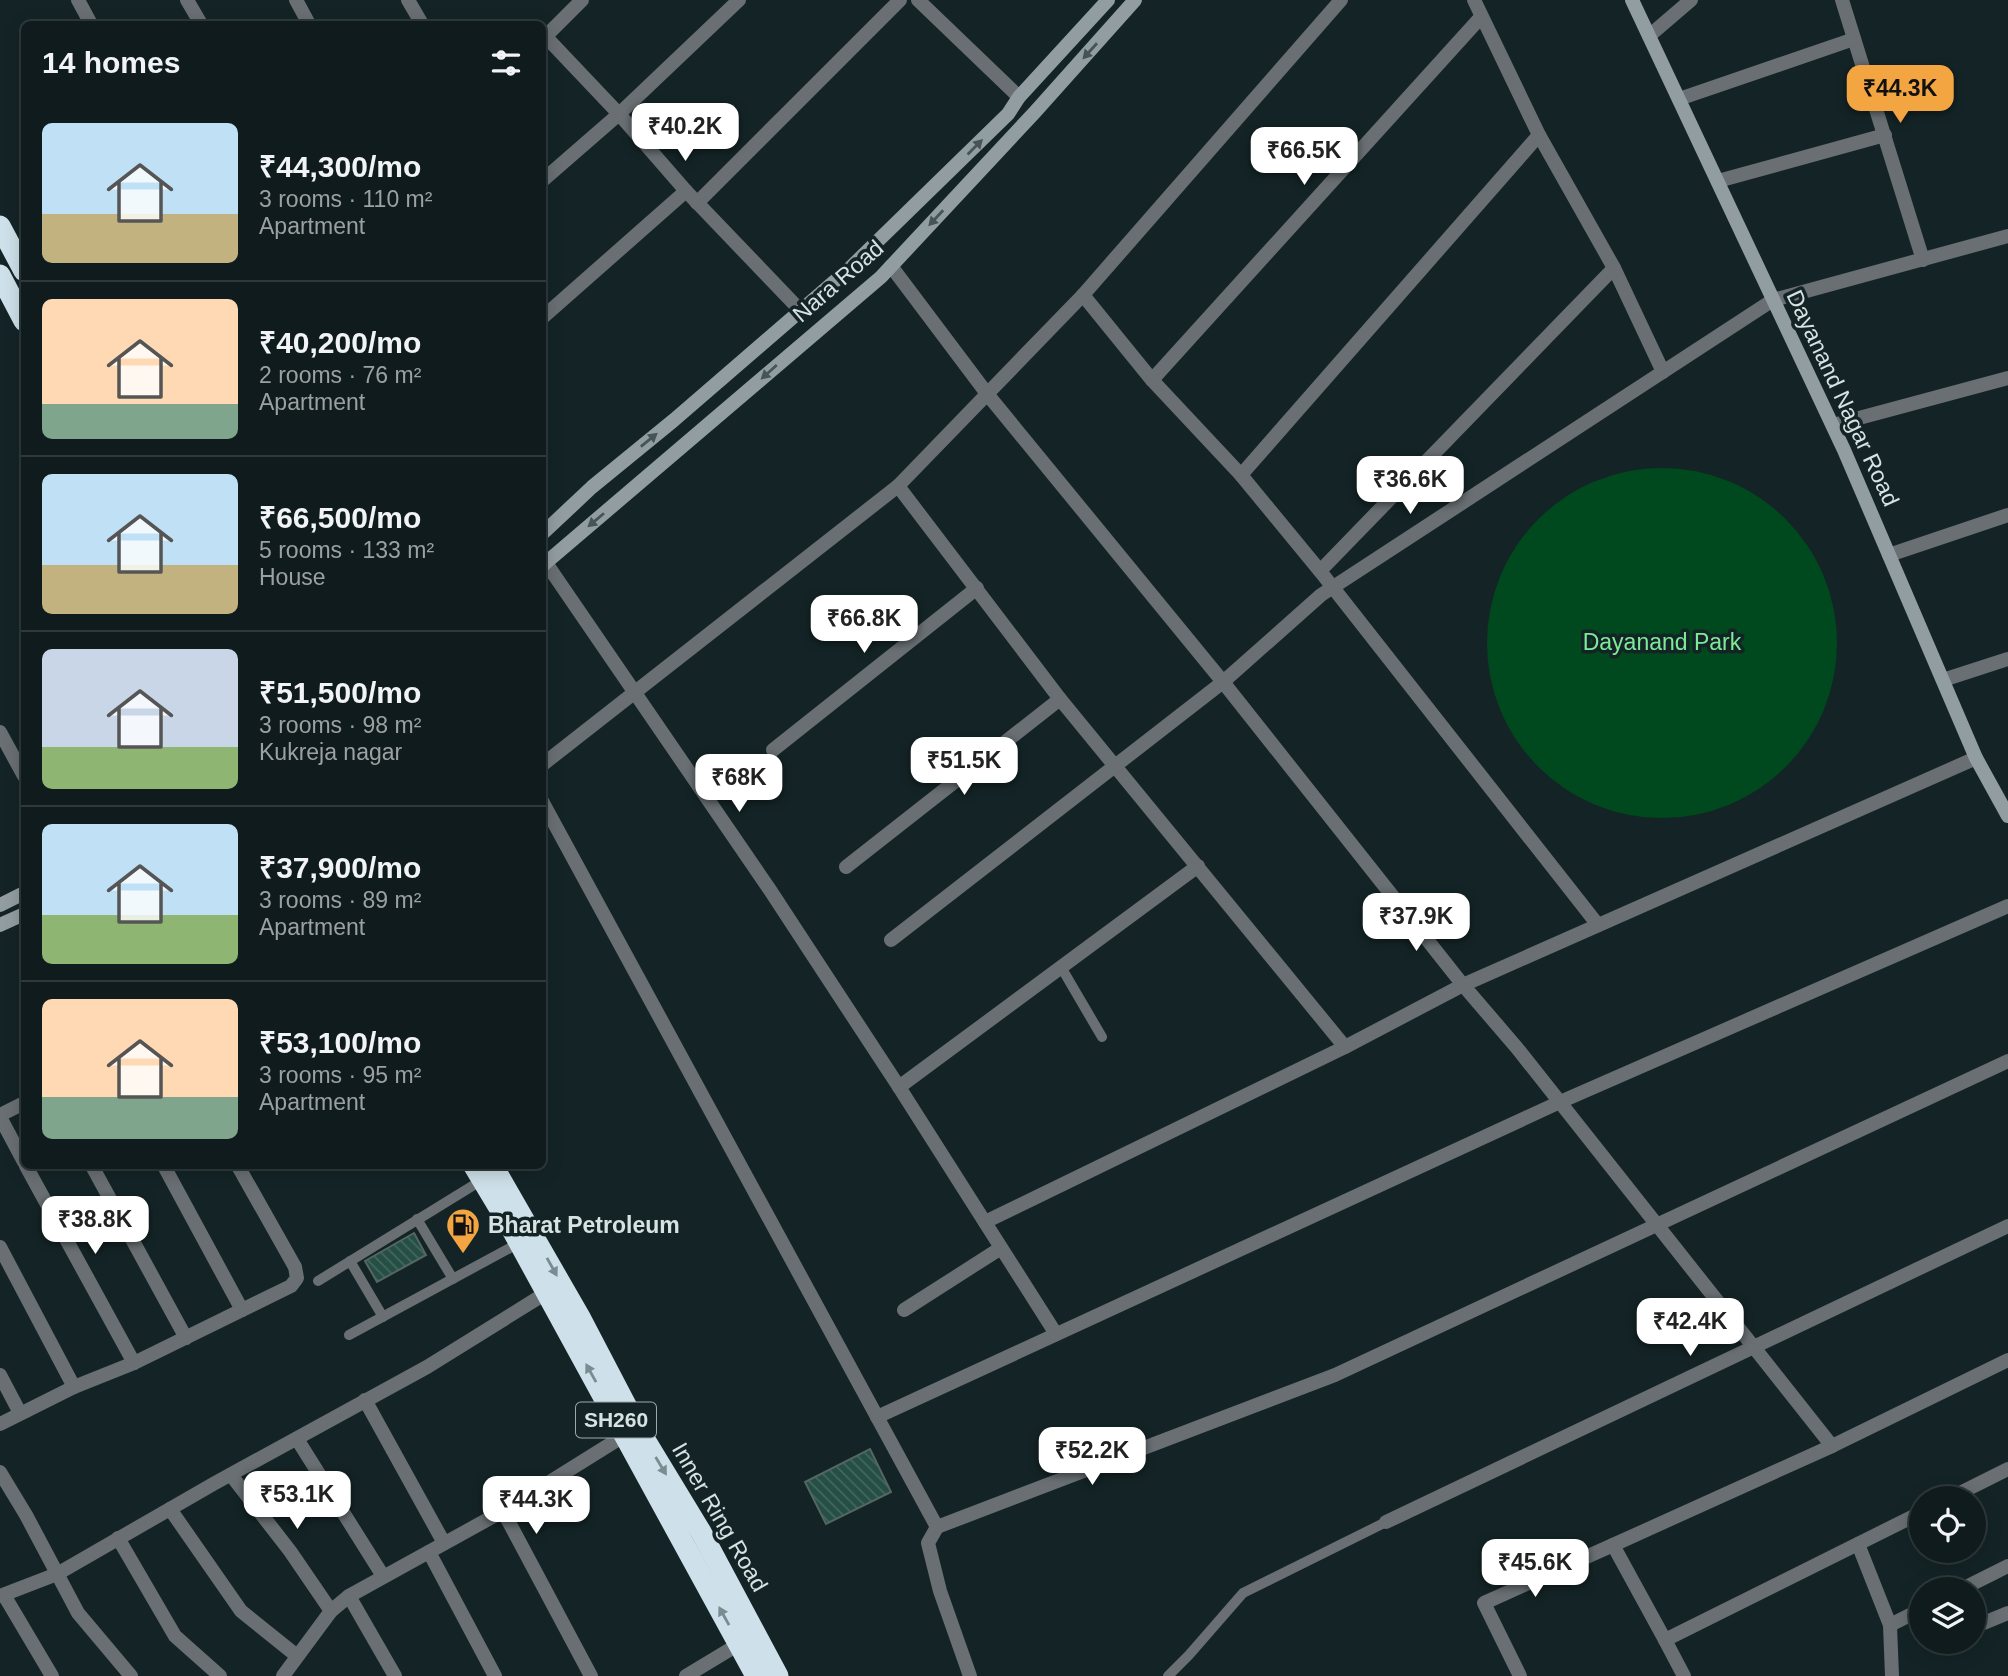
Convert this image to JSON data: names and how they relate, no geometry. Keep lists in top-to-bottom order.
{
  "streets": {
    "highway": ["SH260", "Inner Ring Road"],
    "main road": ["Nara Road", "Dayanand Nagar Road"]
  },
  "parks": ["Dayanand Park"],
  "places": {
    "fuel station": ["Bharat Petroleum"]
  },
  "page": {
    "heading": "14 homes",
    "price": [
      "₹44.3K",
      "₹40.2K",
      "₹66.5K",
      "₹36.6K",
      "₹66.8K",
      "₹51.5K",
      "₹68K",
      "₹37.9K",
      "₹38.8K",
      "₹42.4K",
      "₹52.2K",
      "₹53.1K",
      "₹44.3K",
      "₹45.6K"
    ],
    "list": [
      {
        "name": "₹44,300/mo",
        "note": "3 rooms · 110 m² · Apartment"
      },
      {
        "name": "₹40,200/mo",
        "note": "2 rooms · 76 m² · Apartment"
      },
      {
        "name": "₹66,500/mo",
        "note": "5 rooms · 133 m² · House"
      },
      {
        "name": "₹51,500/mo",
        "note": "3 rooms · 98 m² · Kukreja nagar"
      },
      {
        "name": "₹37,900/mo",
        "note": "3 rooms · 89 m² · Apartment"
      },
      {
        "name": "₹53,100/mo",
        "note": "3 rooms · 95 m² · Apartment"
      }
    ]
  }
}
